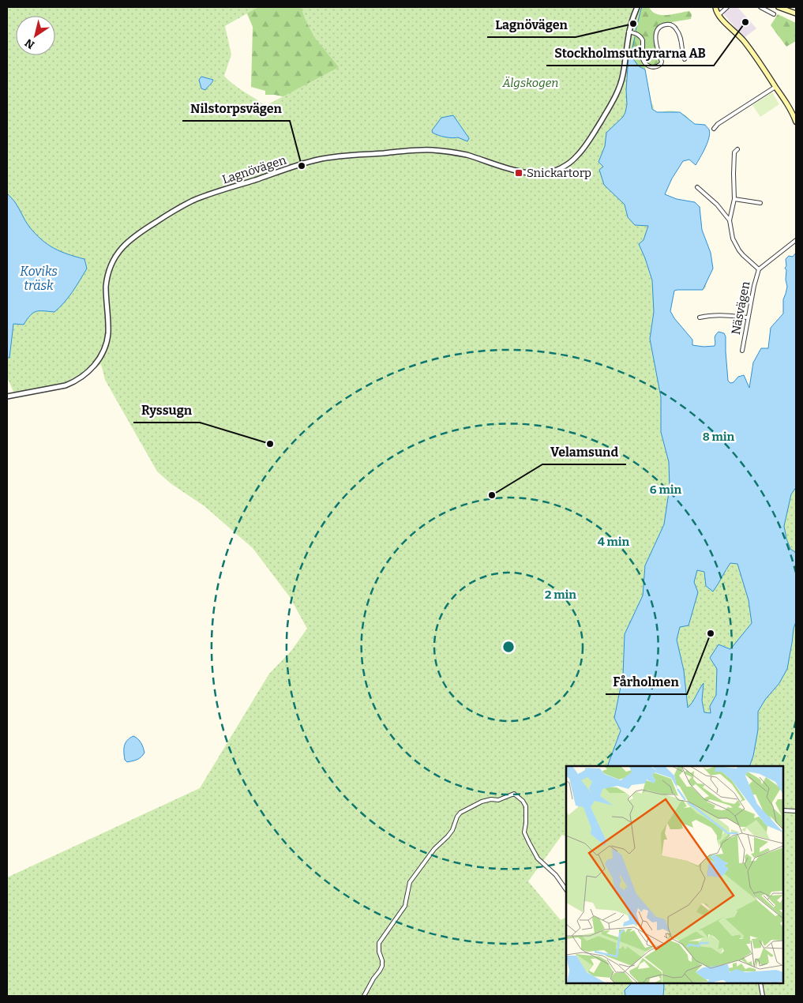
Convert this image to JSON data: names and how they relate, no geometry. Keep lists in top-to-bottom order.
{
  "streets": {
    "street": ["Lagnövägen", "Näsvägen"]
  },
  "water": ["Koviks träsk"],
  "parks": ["Älgskogen"],
  "places": {
    "other": [
      "Stockholmsuthyrarna AB",
      "Lagnövägen",
      "Nilstorpsvägen",
      "Ryssugn",
      "Velamsund",
      "Fårholmen"
    ],
    "transit": ["Snickartorp"]
  },
  "north": "bottom left",
  "rings": [
    "8 min",
    "6 min",
    "4 min",
    "2 min"
  ]
}
